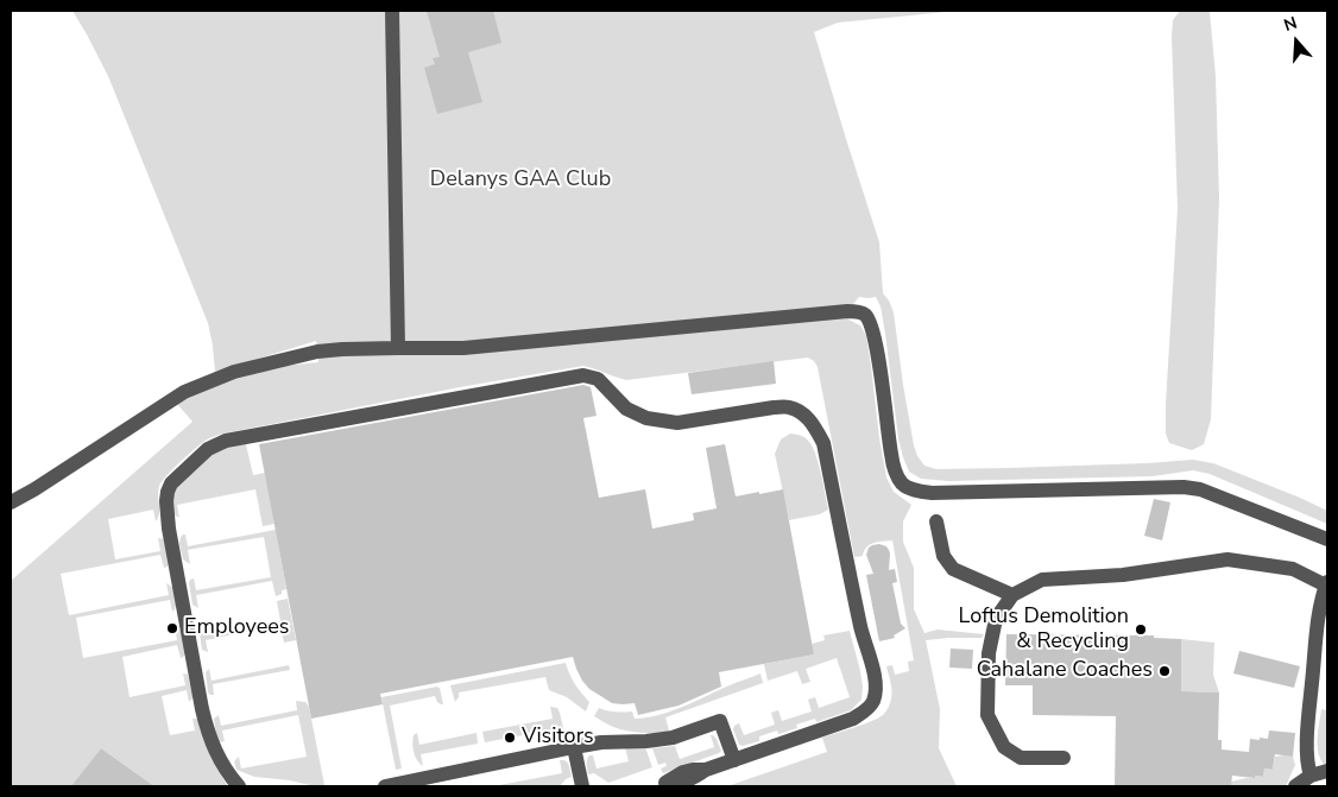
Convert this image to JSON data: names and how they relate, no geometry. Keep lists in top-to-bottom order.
{
  "parks": ["Delanys GAA Club"],
  "places": [
    "Employees",
    "Loftus Demolition & Recycling",
    "Cahalane Coaches",
    "Visitors"
  ],
  "north": "top"
}
